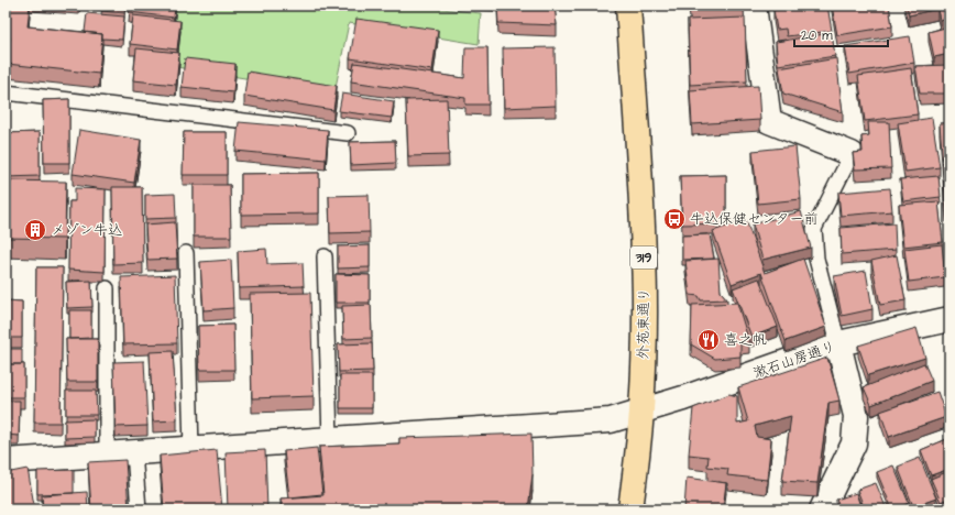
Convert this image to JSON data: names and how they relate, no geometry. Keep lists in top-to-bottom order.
{
  "streets": {
    "main road": ["319", "外苑東通り"],
    "street": ["漱石山房通り"]
  },
  "crossings": [
    ["外苑東通り", "漱石山房通り"]
  ],
  "places": {
    "bus stop": ["牛込保健センター前"],
    "building": ["メゾン牛込"],
    "restaurant": ["喜之帆"]
  },
  "scale_bar": "20 m"
}
